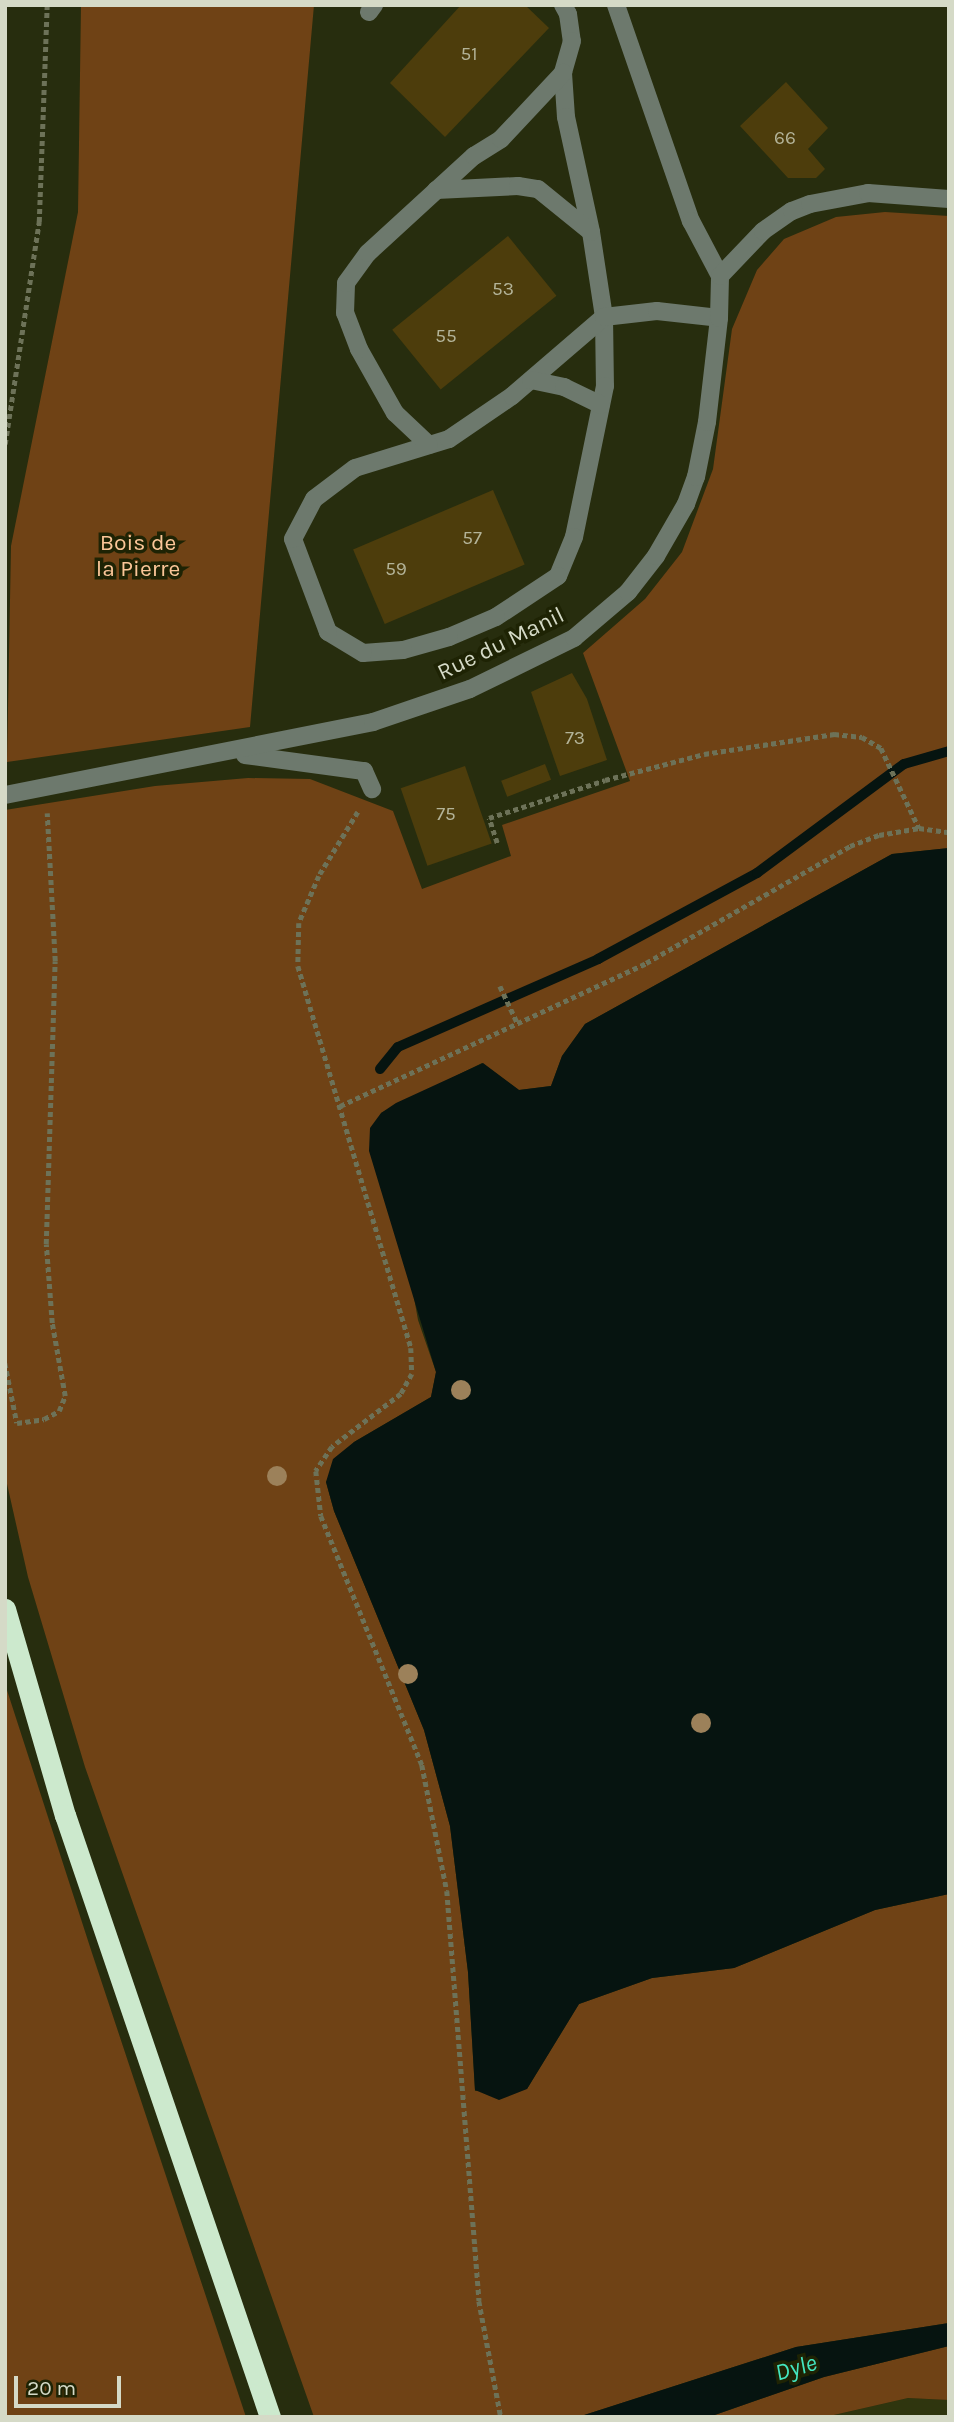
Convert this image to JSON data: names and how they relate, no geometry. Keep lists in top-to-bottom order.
{
  "streets": {
    "street": ["Rue du Manil"]
  },
  "water": ["Dyle"],
  "parks": ["Bois de la Pierre"],
  "house_numbers": [
    "51",
    "66",
    "53",
    "55",
    "57",
    "59",
    "73",
    "75"
  ],
  "scale_bar": "20 m"
}
